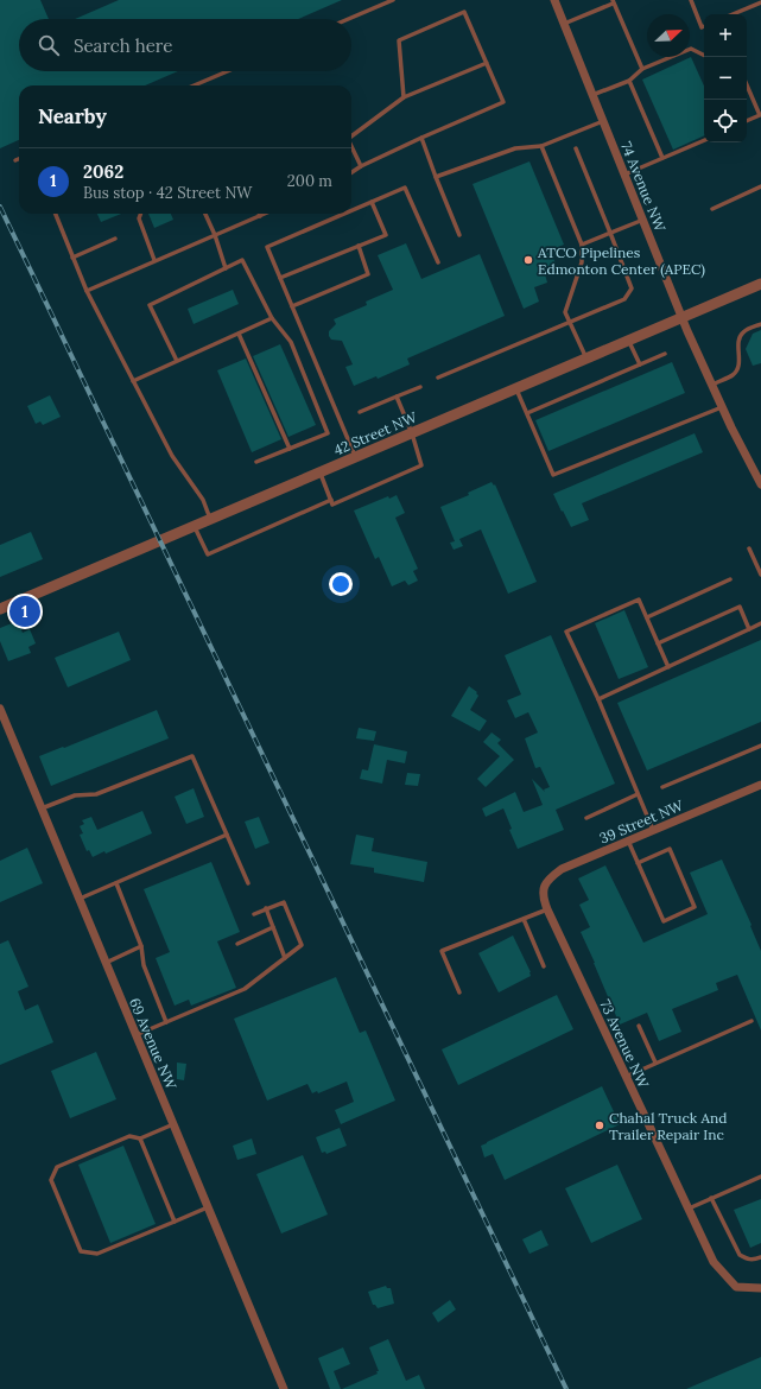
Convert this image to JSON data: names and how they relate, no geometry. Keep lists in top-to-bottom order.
{
  "streets": {
    "street": [
      "74 Avenue NW",
      "42 Street NW",
      "39 Street NW",
      "69 Avenue NW",
      "73 Avenue NW"
    ]
  },
  "crossings": [
    ["74 Avenue NW", "42 Street NW"],
    ["39 Street NW", "73 Avenue NW"]
  ],
  "places": ["ATCO Pipelines Edmonton Center (APEC)", "Chahal Truck And Trailer Repair Inc"],
  "north": "top right",
  "page": {
    "map_buttons": ["+", "−"],
    "search": "Search here",
    "heading": "Nearby",
    "list": [
      {
        "mark": "1",
        "name": "2062",
        "note": "Bus stop · 42 Street NW",
        "value": "200 m"
      }
    ],
    "pins": "1"
  }
}
